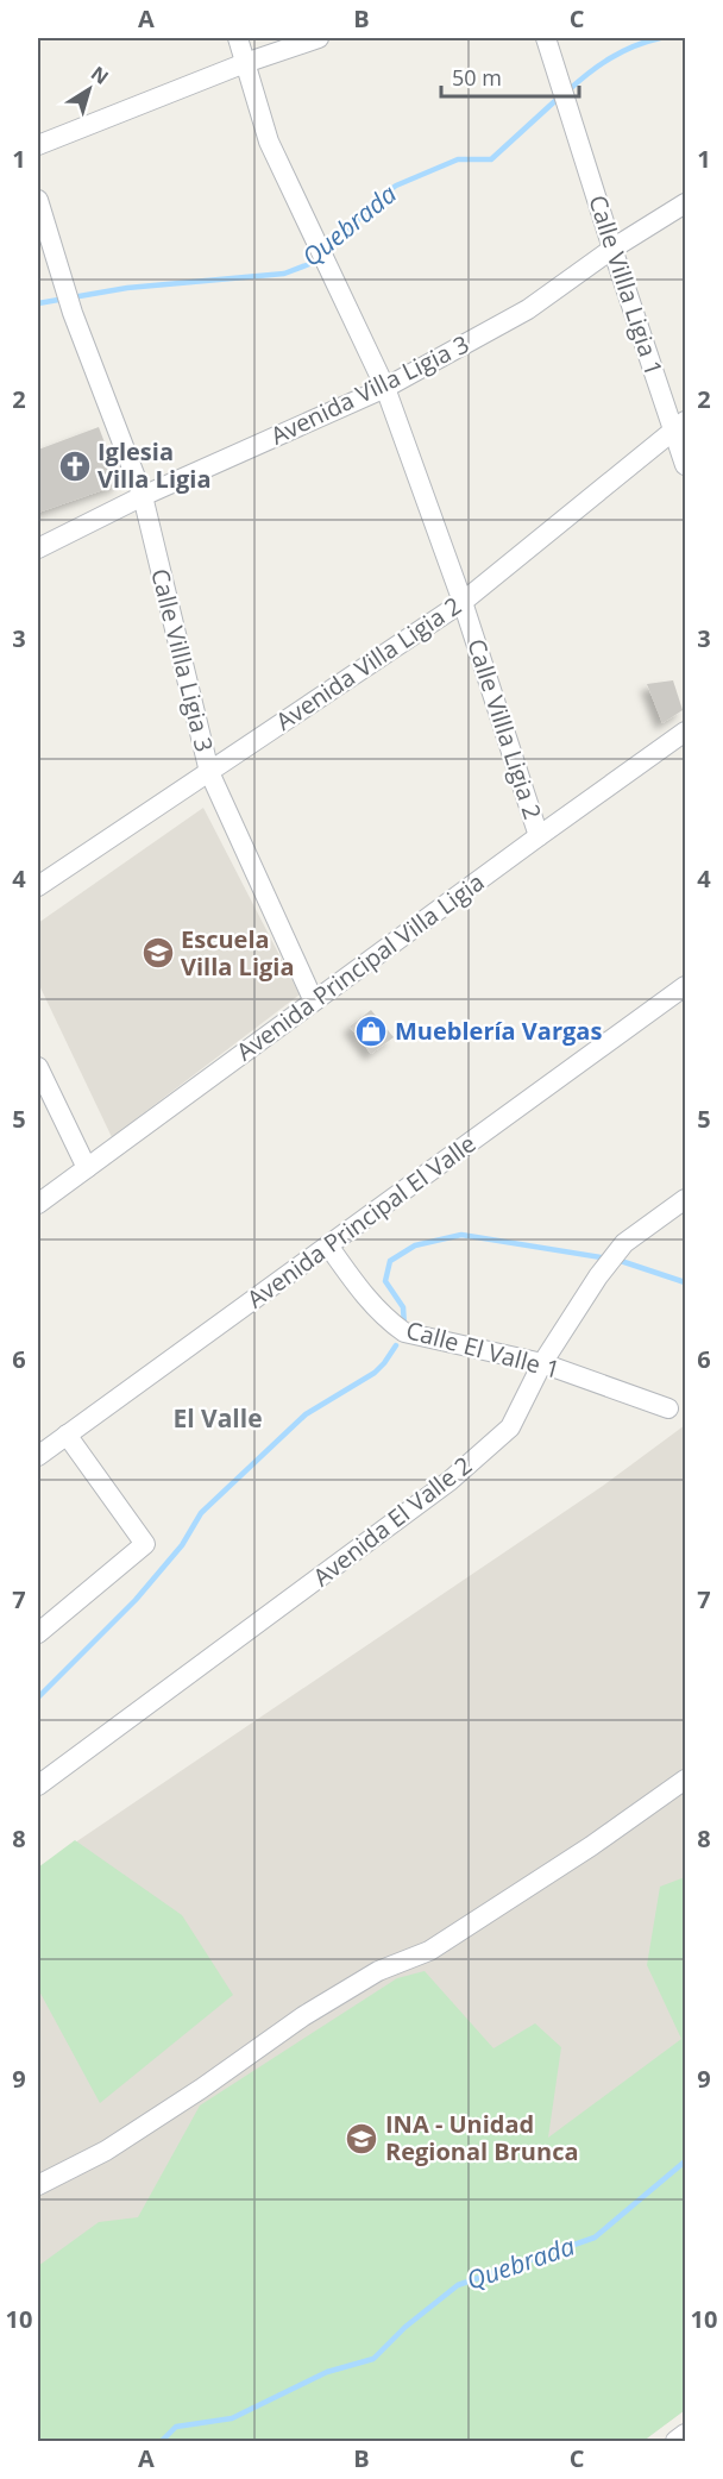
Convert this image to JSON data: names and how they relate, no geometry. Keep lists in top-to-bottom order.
{
  "streets": {
    "street": [
      "Calle Villla Ligia 1",
      "Avenida Villa Ligia 3",
      "Calle Villla Ligia 3",
      "Avenida Villa Ligia 2",
      "Calle Villla Ligia 2",
      "Avenida Principal Villa Ligia",
      "Avenida Principal El Valle",
      "Calle El Valle 1",
      "Avenida El Valle 2"
    ]
  },
  "crossings": [
    ["Calle Villla Ligia 1", "Avenida Villa Ligia 3"],
    ["Calle Villla Ligia 1", "Avenida Villa Ligia 2"],
    ["Avenida Villa Ligia 3", "Calle Villla Ligia 3"],
    ["Avenida Villa Ligia 3", "Calle Villla Ligia 2"],
    ["Calle Villla Ligia 3", "Avenida Villa Ligia 2"],
    ["Calle Villla Ligia 3", "Avenida Principal Villa Ligia"],
    ["Avenida Villa Ligia 2", "Calle Villla Ligia 2"],
    ["Calle Villla Ligia 2", "Avenida Principal Villa Ligia"],
    ["Avenida Principal El Valle", "Calle El Valle 1"],
    ["Calle El Valle 1", "Avenida El Valle 2"]
  ],
  "districts": ["El Valle"],
  "water": ["Quebrada"],
  "places": {
    "church": ["Iglesia Villa Ligia"],
    "school or university": ["Escuela Villa Ligia", "INA - Unidad Regional Brunca"],
    "shop": ["Mueblería Vargas"]
  },
  "scale_bar": "50 m",
  "north": "top right",
  "grid": {
    "columns": ["A", "B", "C"],
    "rows": [
      "1",
      "2",
      "3",
      "4",
      "5",
      "6",
      "7",
      "8",
      "9",
      "10"
    ]
  }
}
